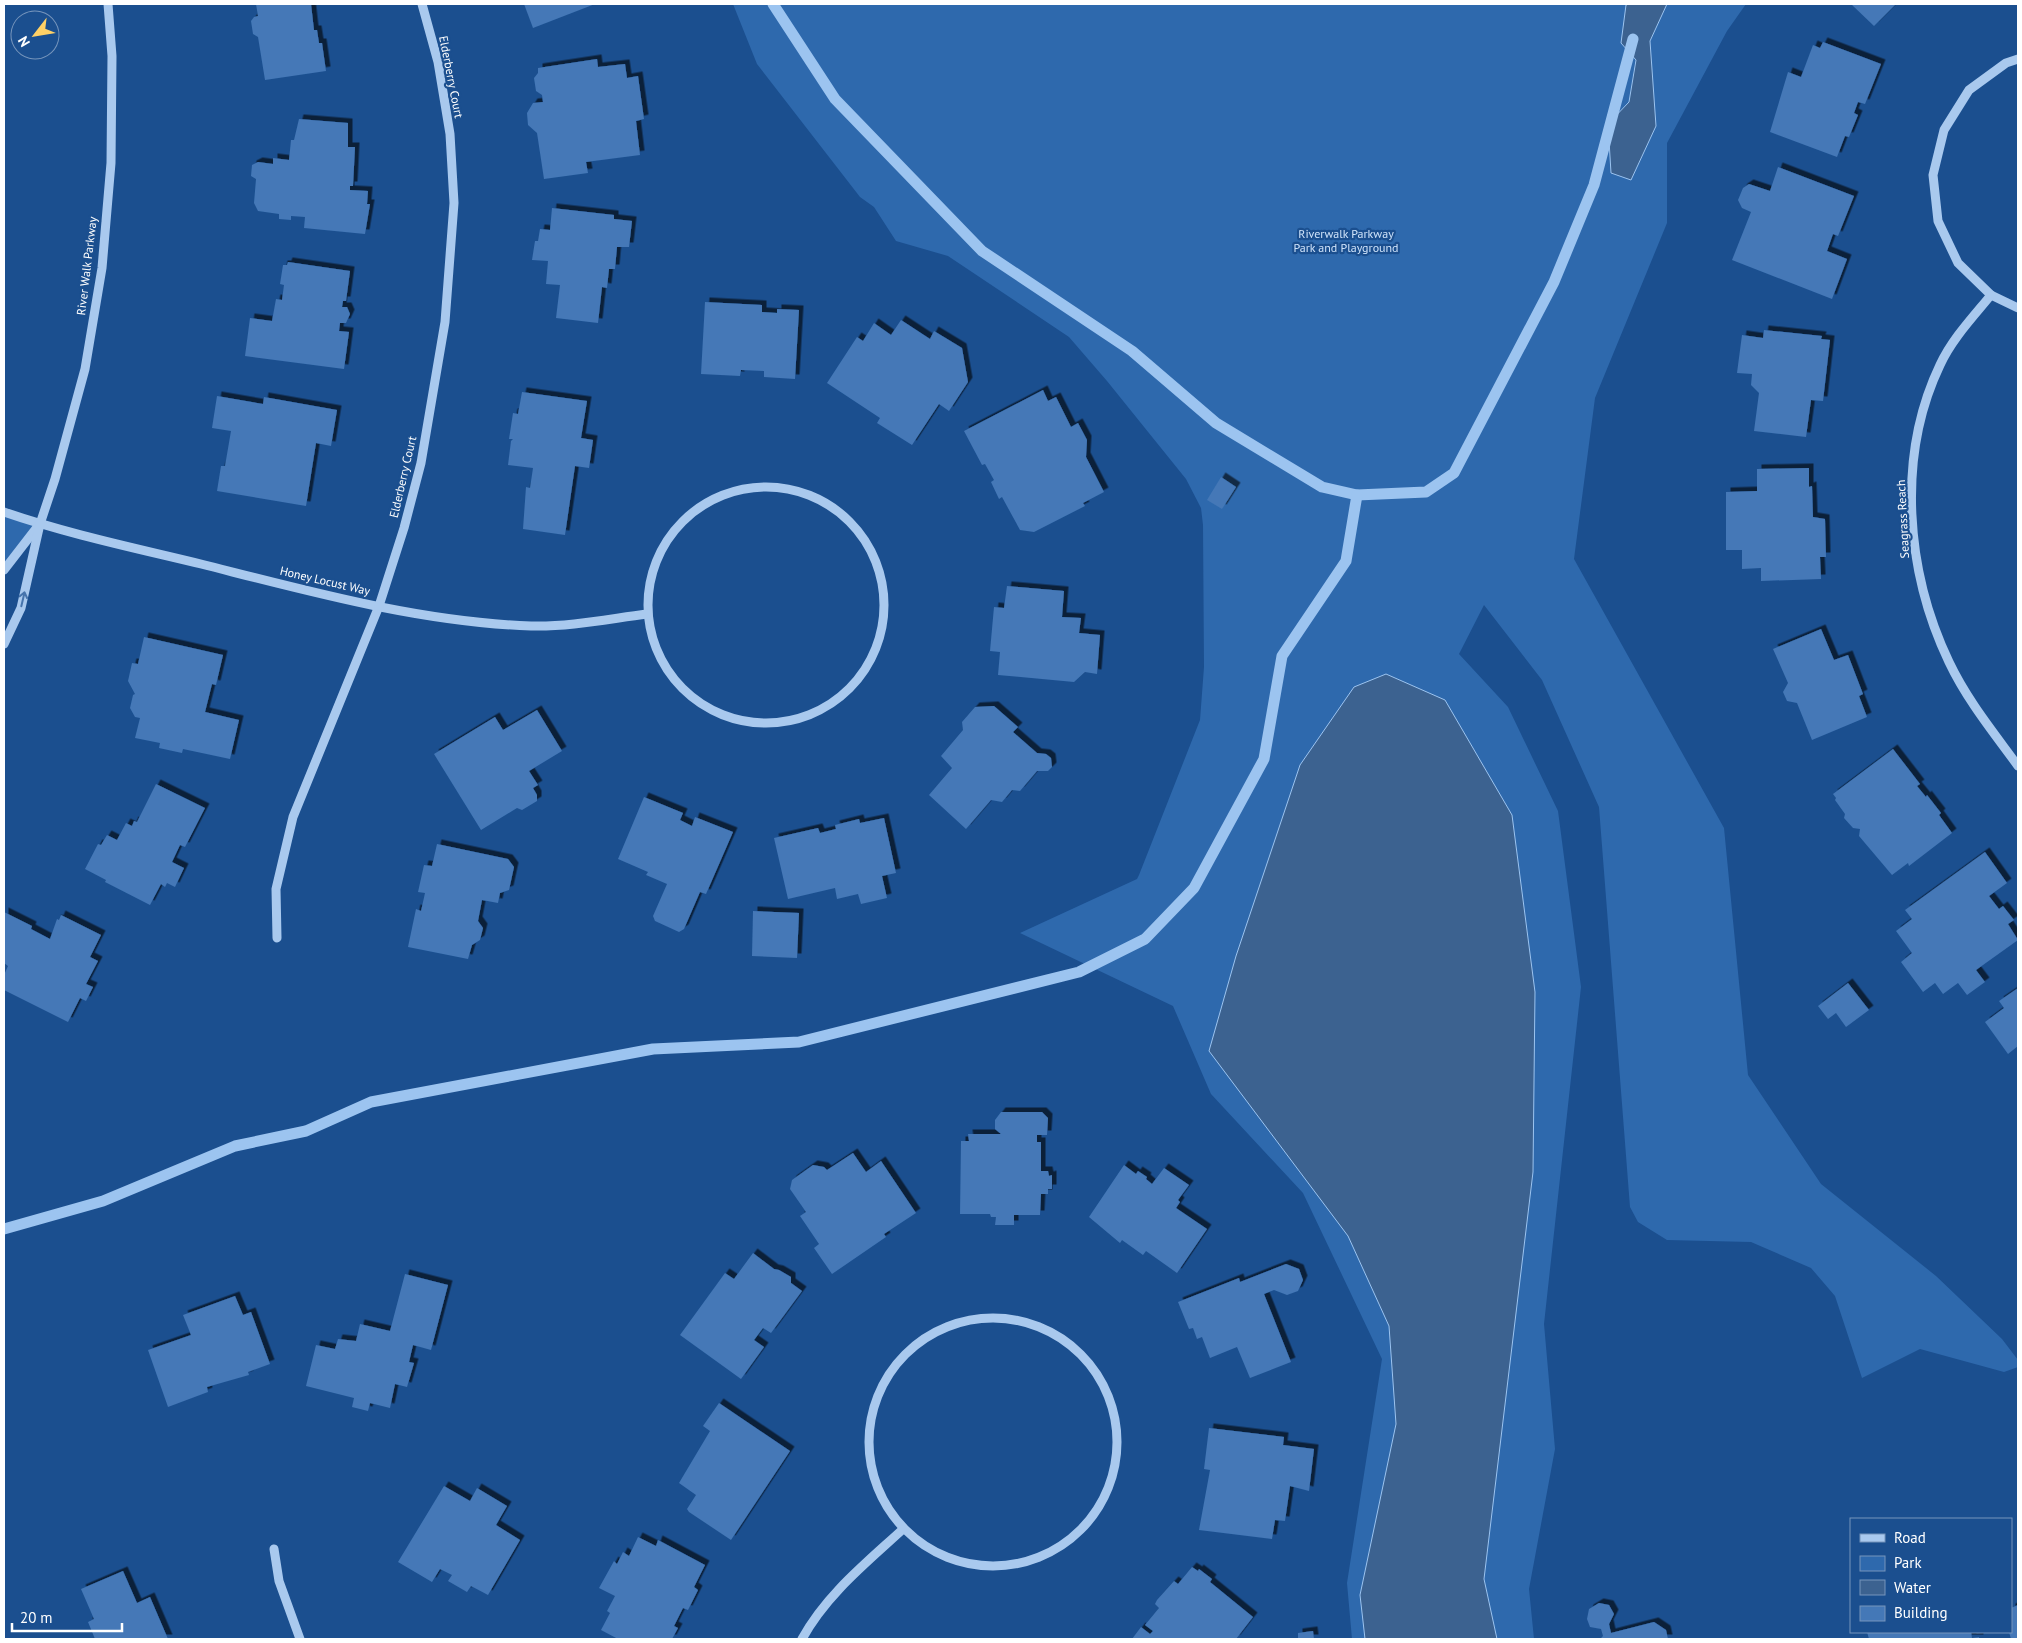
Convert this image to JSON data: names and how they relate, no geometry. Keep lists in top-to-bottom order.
{
  "streets": {
    "street": [
      "Elderberry Court",
      "River Walk Parkway",
      "Seagrass Reach",
      "Honey Locust Way"
    ]
  },
  "crossings": [
    ["Elderberry Court", "Honey Locust Way"],
    ["River Walk Parkway", "Honey Locust Way"]
  ],
  "parks": ["Riverwalk Parkway Park and Playground"],
  "legend": [
    "Road",
    "Park",
    "Water",
    "Building"
  ],
  "scale_bar": "20 m",
  "north": "bottom left"
}
